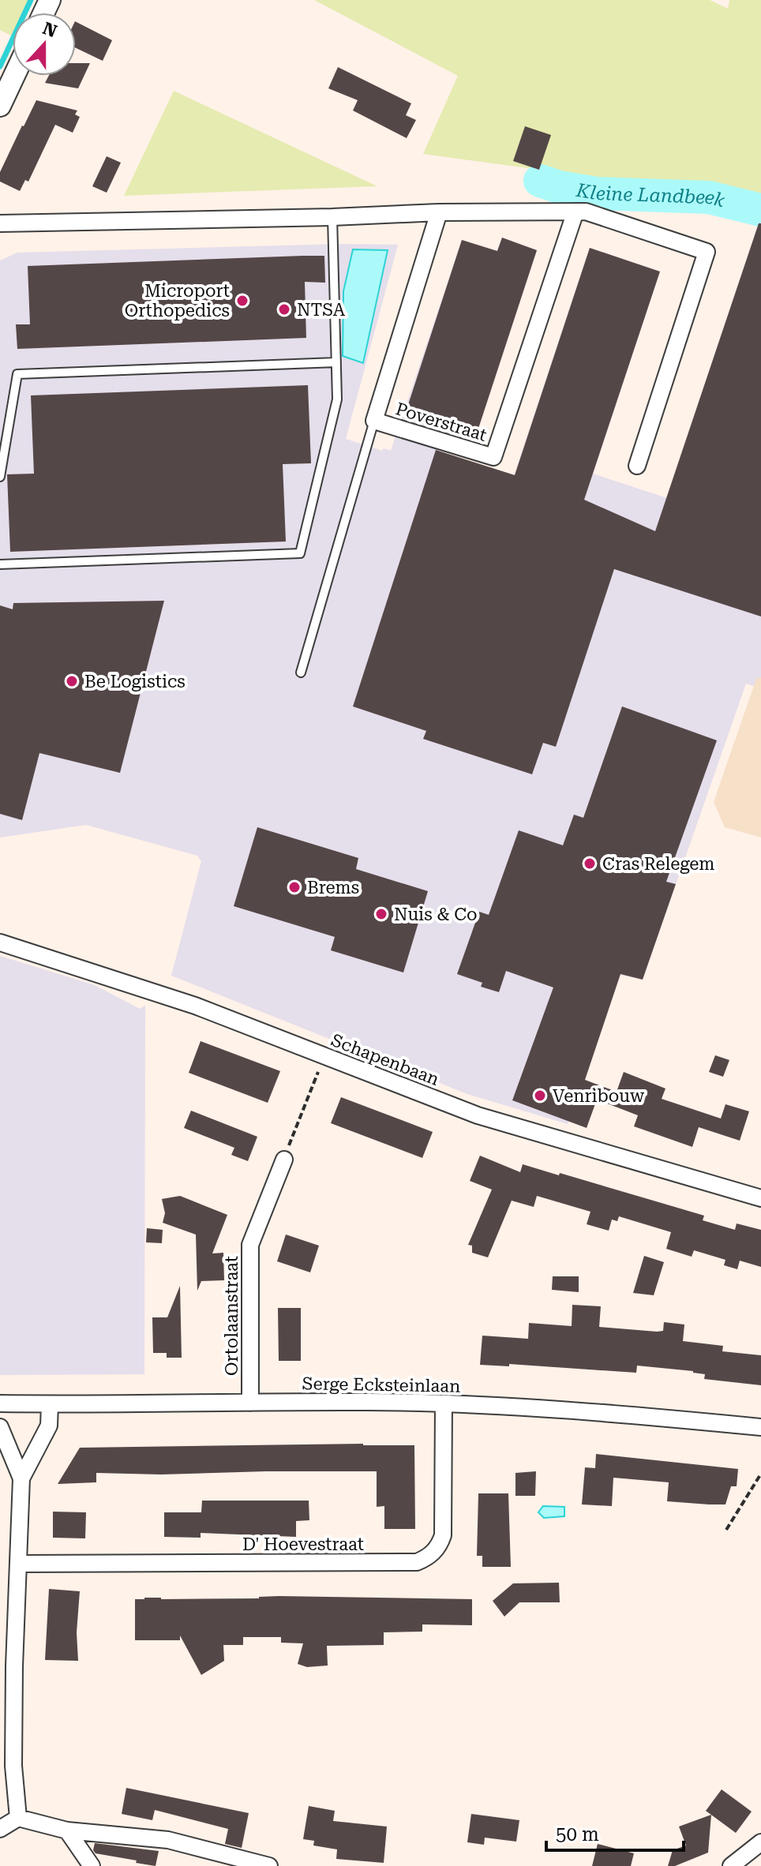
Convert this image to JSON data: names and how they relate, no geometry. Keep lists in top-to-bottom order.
{
  "streets": {
    "street": [
      "Poverstraat",
      "Schapenbaan",
      "Ortolaanstraat",
      "Serge Ecksteinlaan",
      "D' Hoevestraat"
    ]
  },
  "crossings": [
    ["Ortolaanstraat", "Serge Ecksteinlaan"],
    ["Serge Ecksteinlaan", "D' Hoevestraat"]
  ],
  "water": ["Kleine Landbeek"],
  "places": [
    "Microport Orthopedics",
    "NTSA",
    "Be Logistics",
    "Cras Relegem",
    "Brems",
    "Nuis & Co",
    "Venribouw"
  ],
  "scale_bar": "50 m",
  "north": "top"
}
